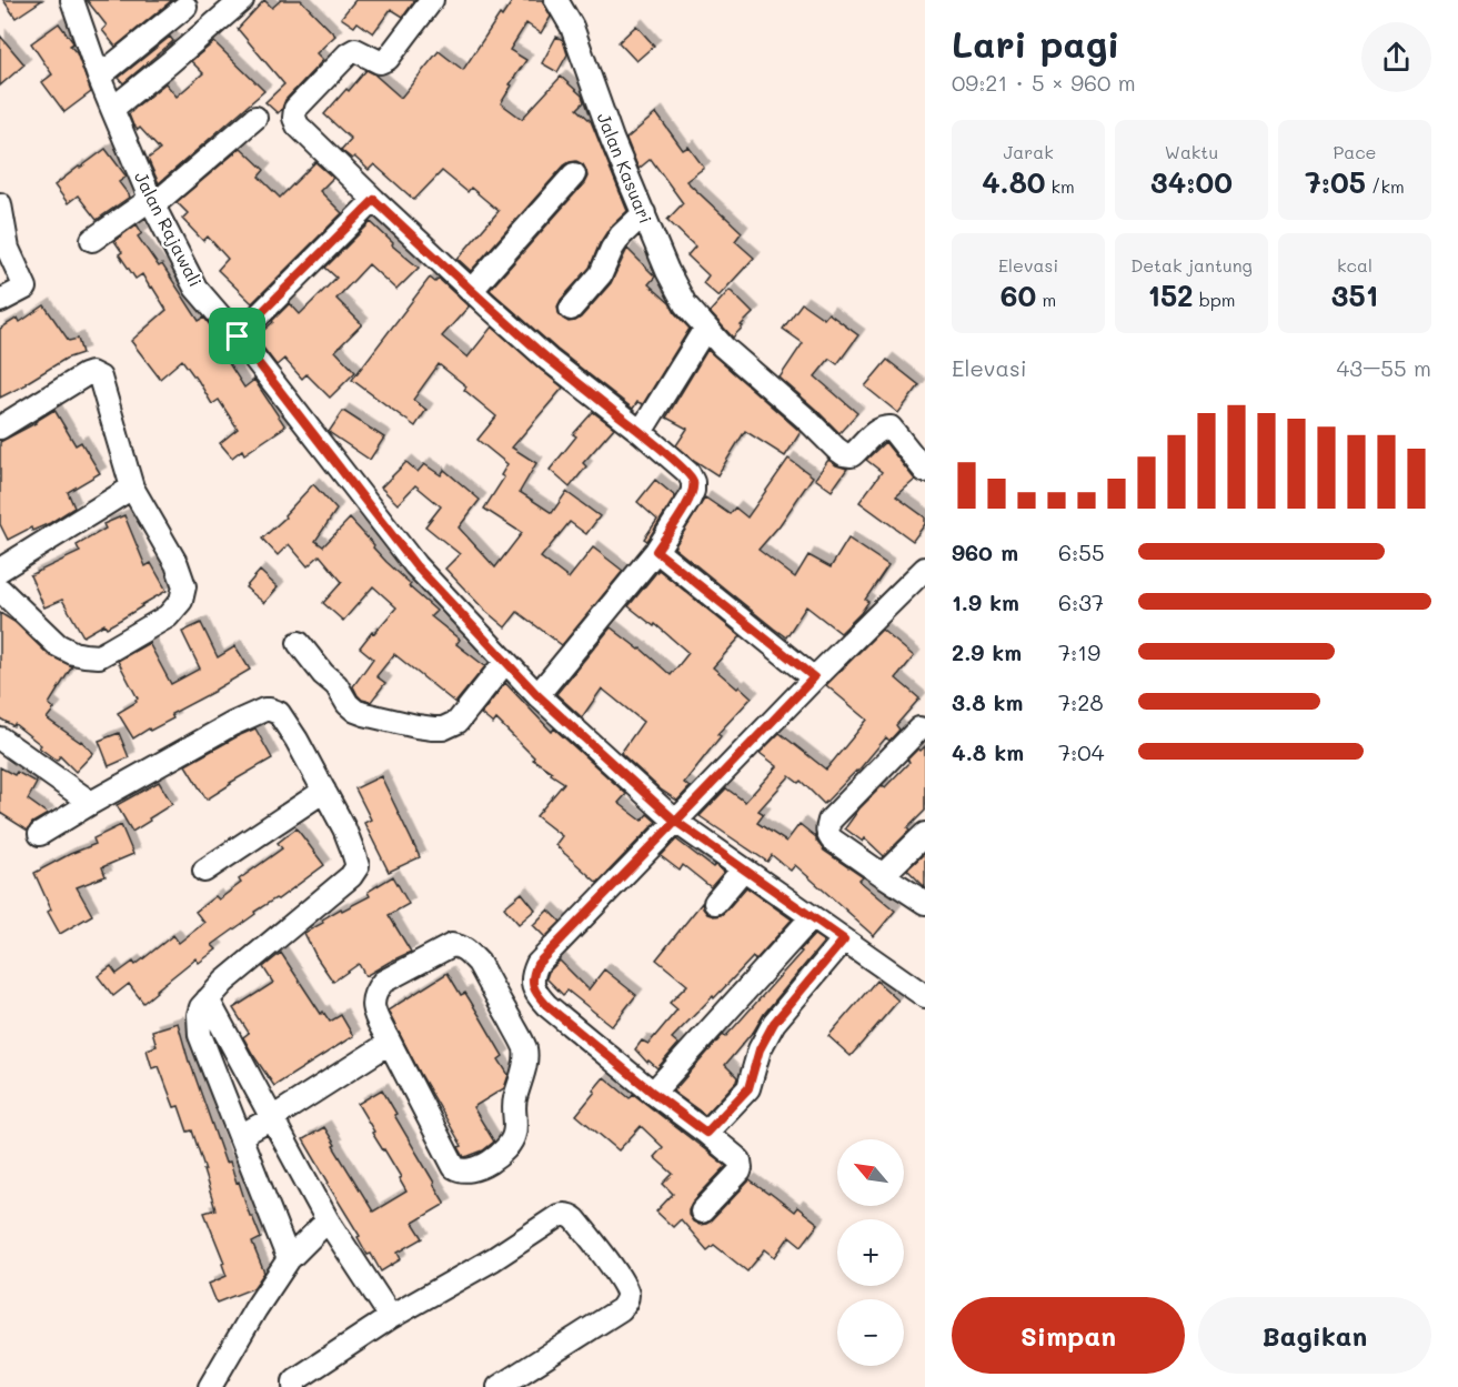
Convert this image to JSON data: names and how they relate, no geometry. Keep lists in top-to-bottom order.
{
  "streets": {
    "street": ["Jalan Kasuari", "Jalan Rajawali"]
  },
  "north": "top left",
  "page": {
    "heading": ["Lari pagi", "09:21 · 5 × 960 m"],
    "stats": [
      ["Jarak", "4.80 km"],
      ["Waktu", "34:00"],
      ["Pace", "7:05 /km"],
      ["Elevasi", "60 m"],
      ["Detak jantung", "152 bpm"],
      ["kcal", "351"]
    ],
    "chart": ["Elevasi", "43–55 m"],
    "list": [
      {
        "name": "960 m",
        "note": "6:55"
      },
      {
        "name": "1.9 km",
        "note": "6:37"
      },
      {
        "name": "2.9 km",
        "note": "7:19"
      },
      {
        "name": "3.8 km",
        "note": "7:28"
      },
      {
        "name": "4.8 km",
        "note": "7:04"
      }
    ],
    "map_buttons": ["+", "−"],
    "buttons": ["Simpan", "Bagikan"]
  }
}
